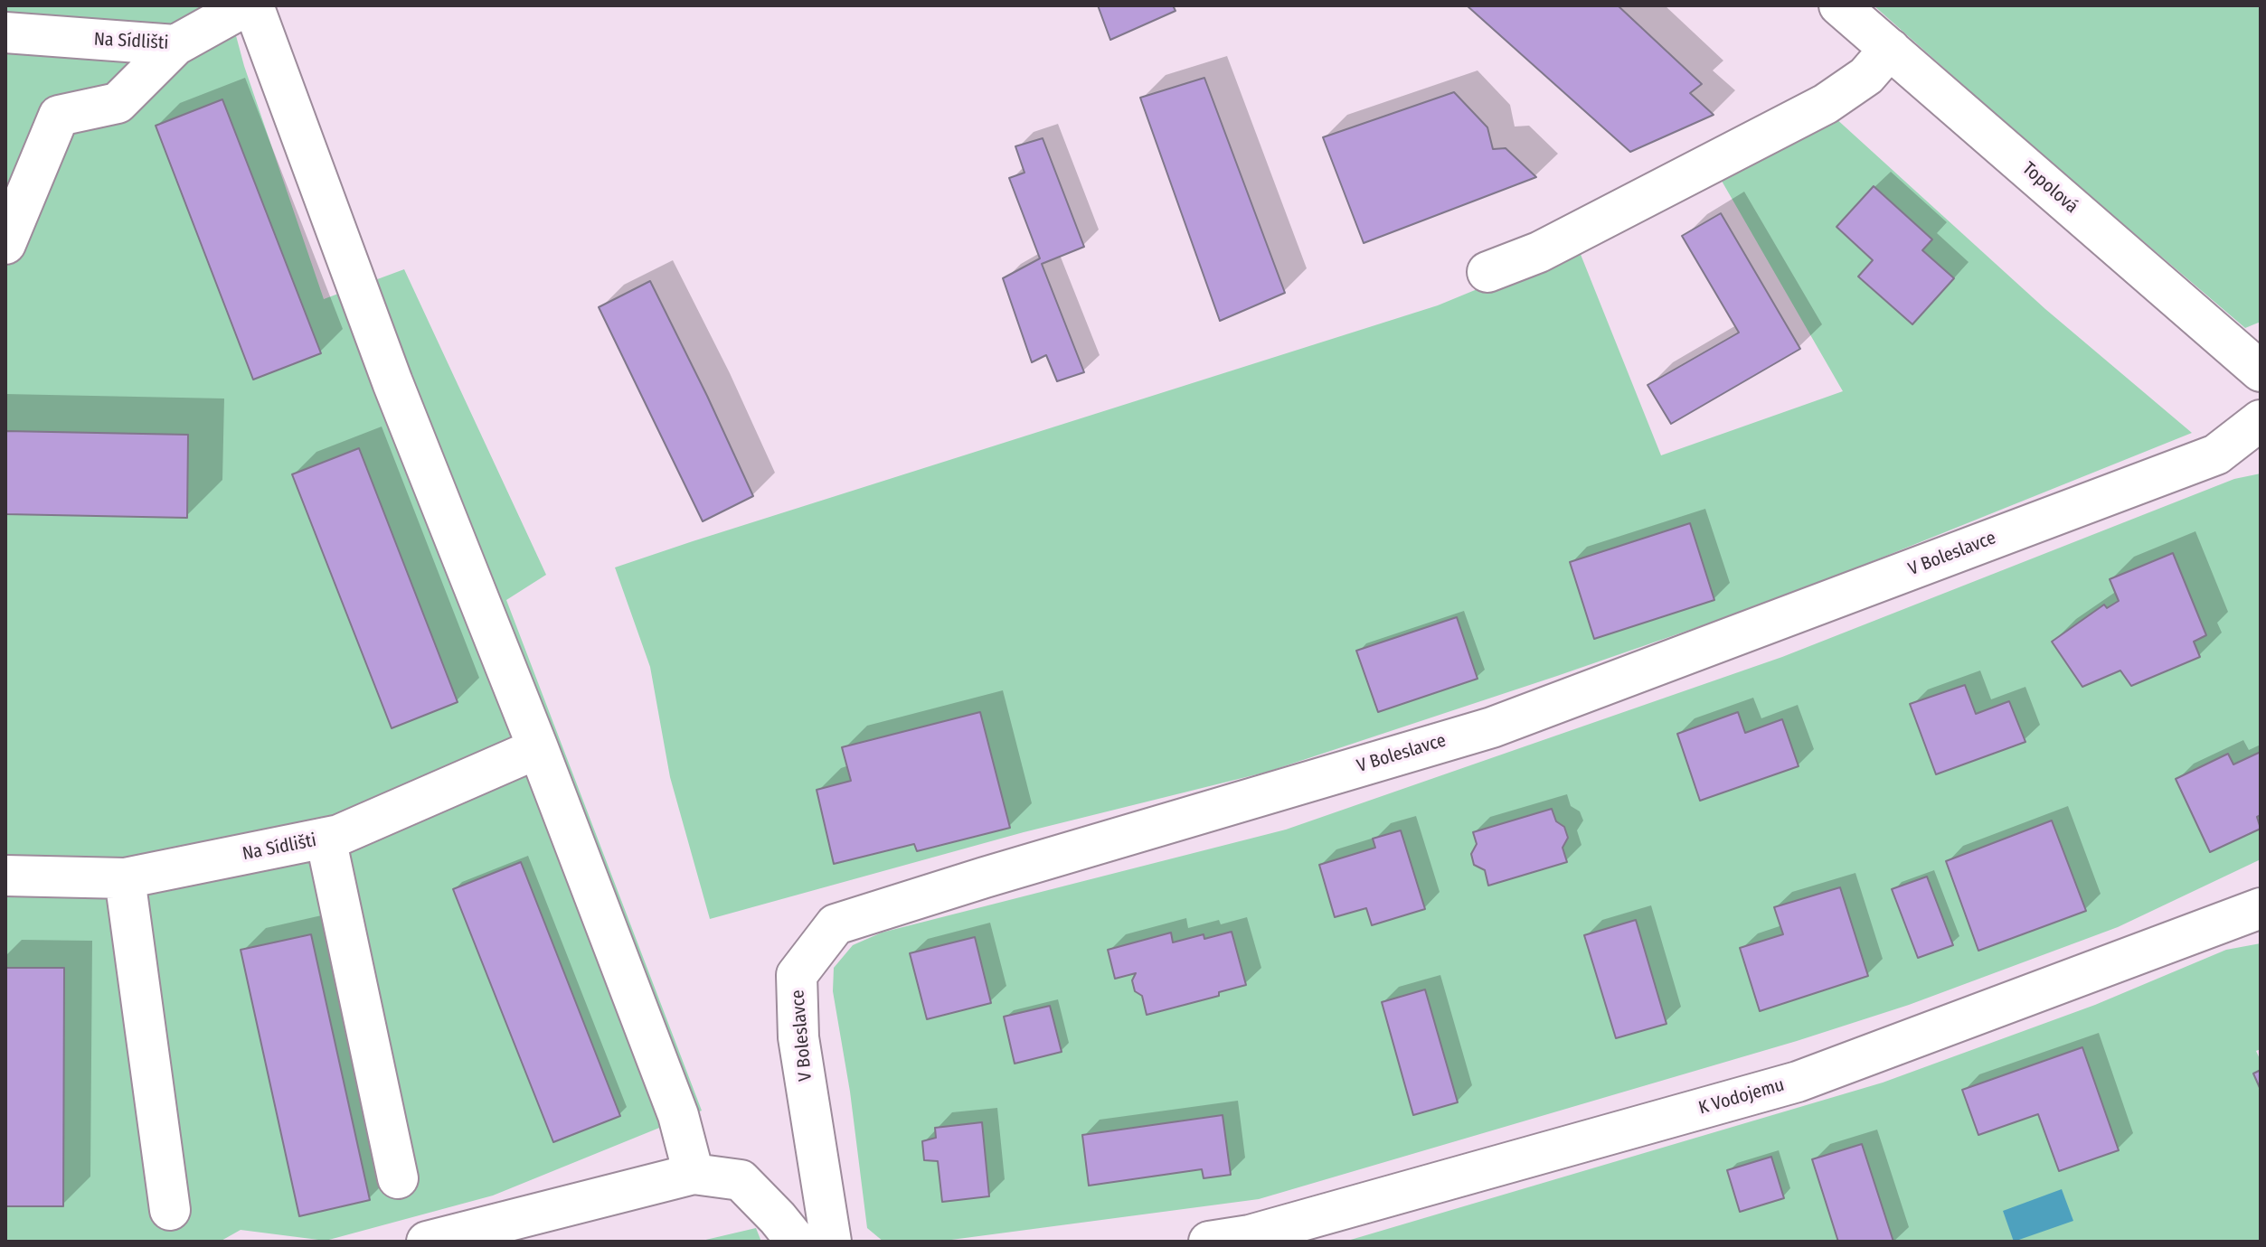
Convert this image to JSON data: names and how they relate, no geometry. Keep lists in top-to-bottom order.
{
  "streets": {
    "street": [
      "Na Sídlišti",
      "Topolová",
      "V Boleslavce",
      "K Vodojemu"
    ]
  }
}
